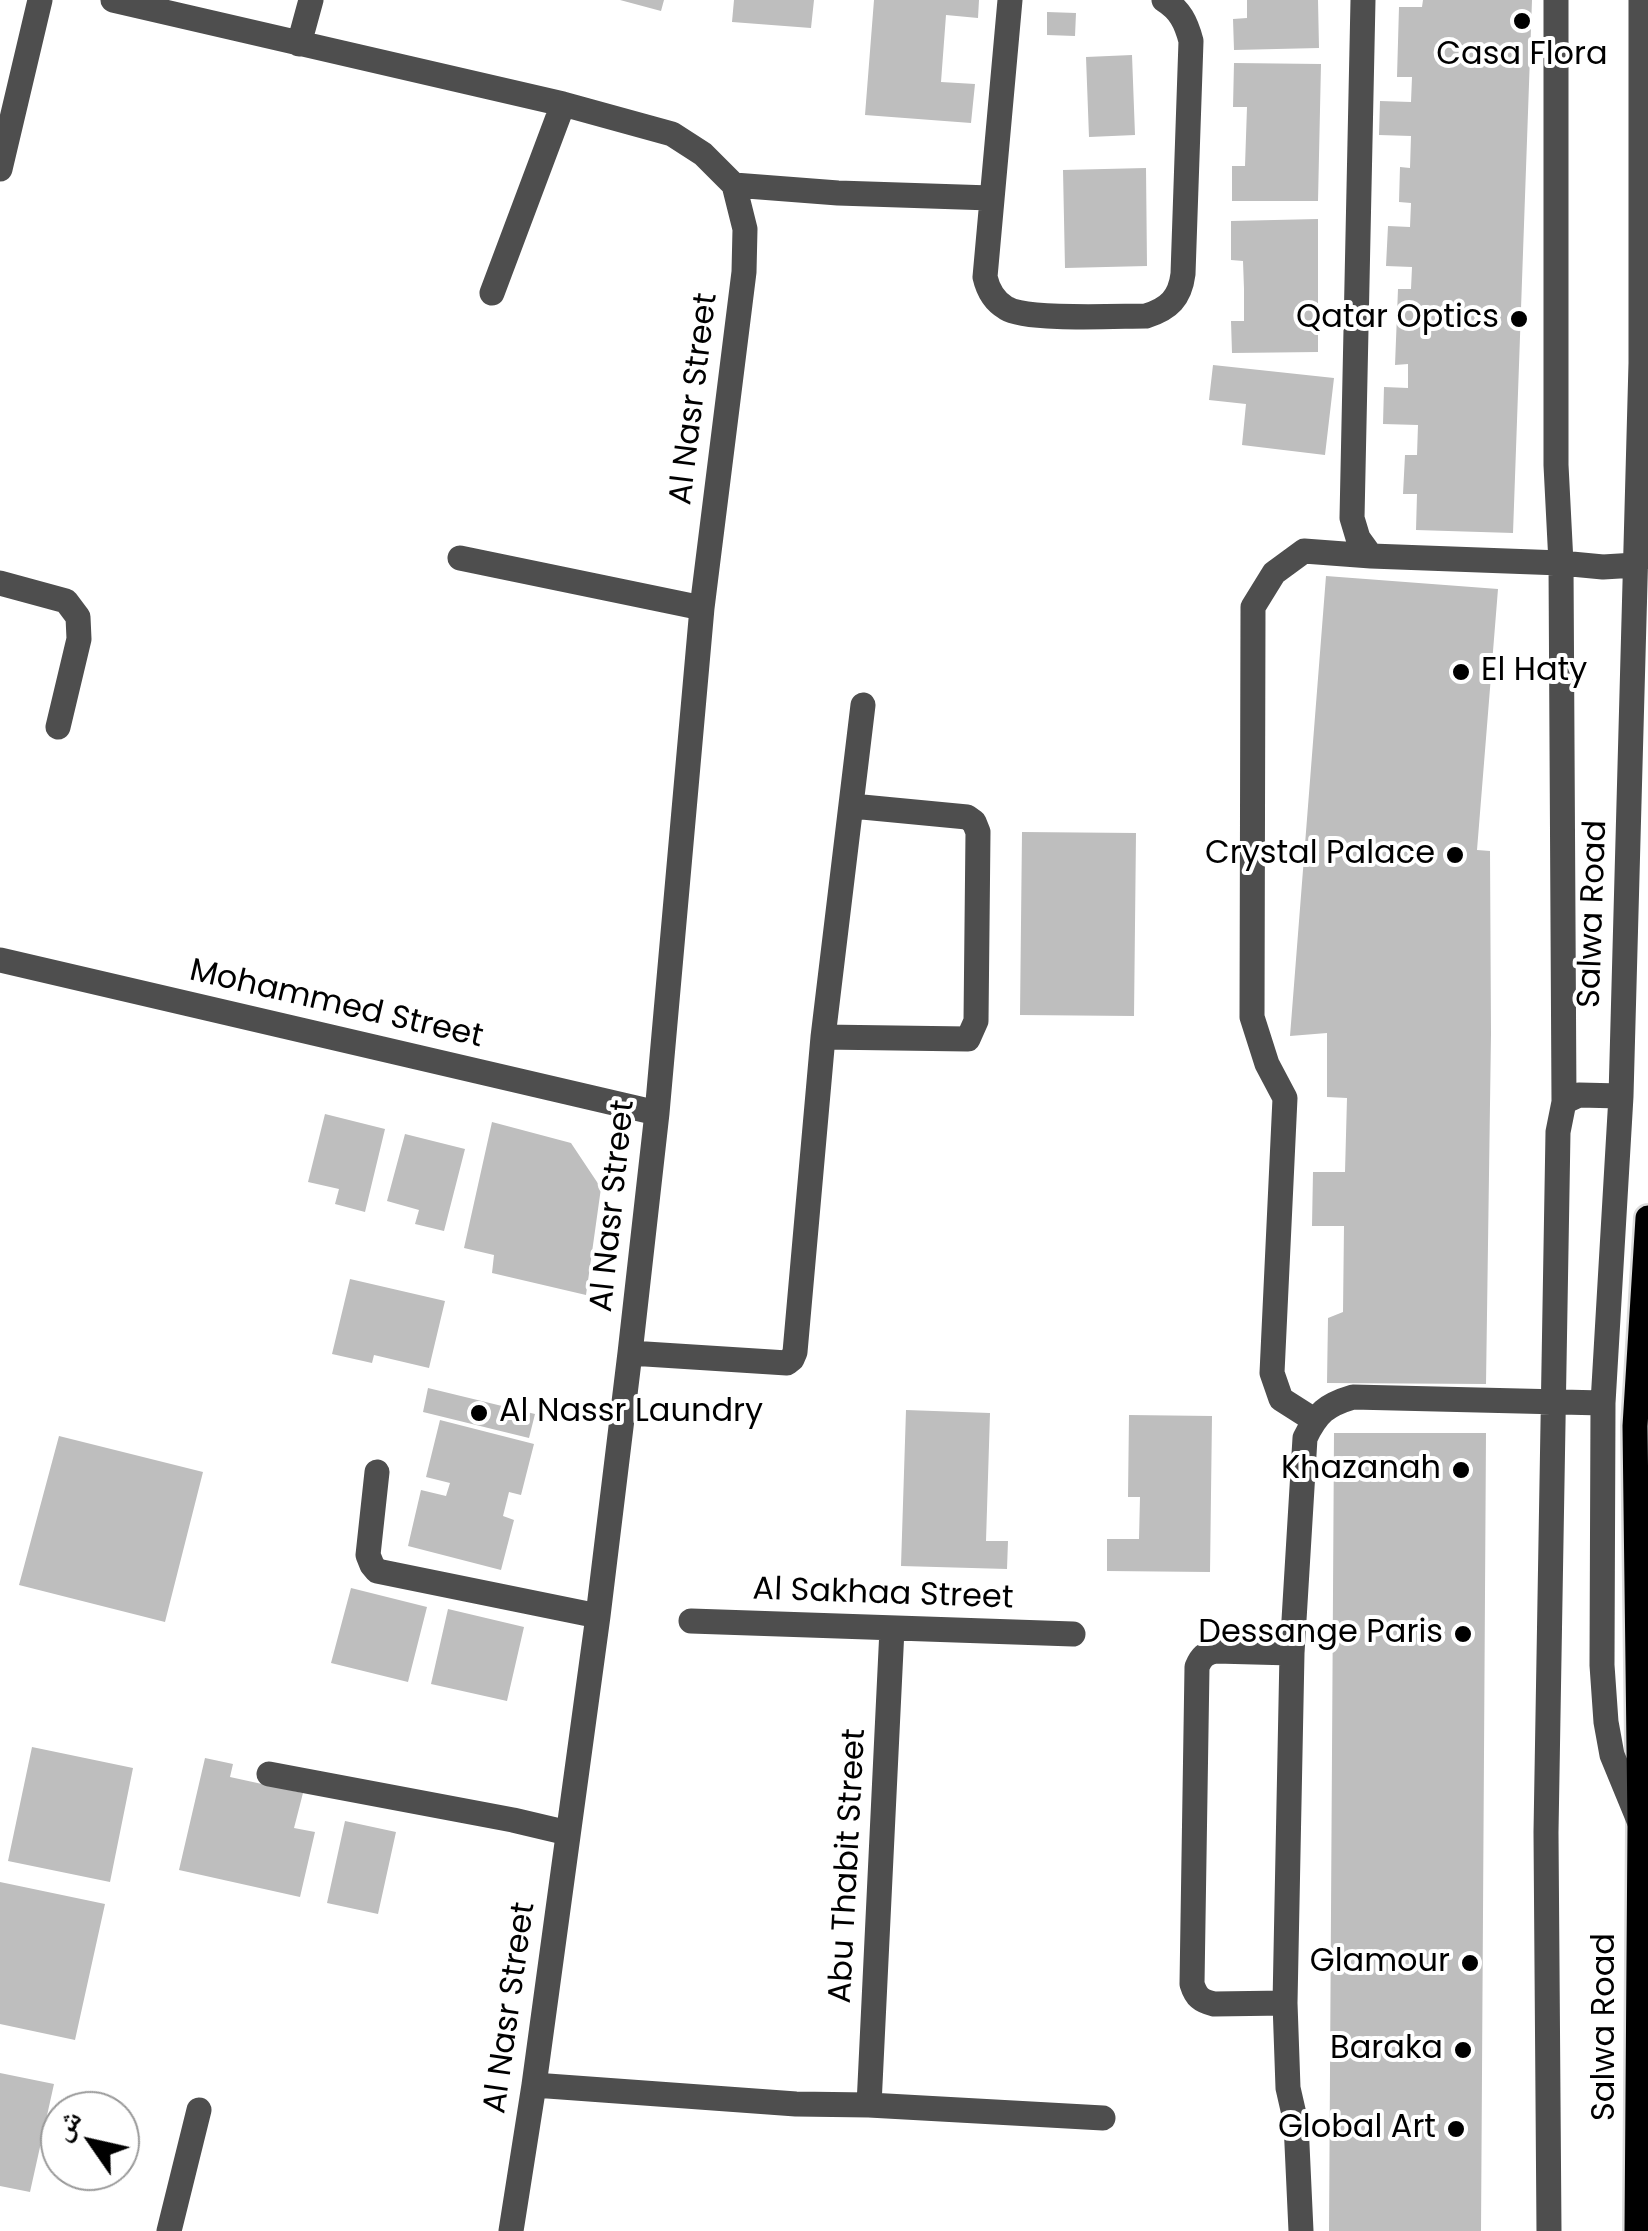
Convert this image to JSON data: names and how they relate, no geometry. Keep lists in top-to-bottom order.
{
  "streets": {
    "main road": ["Salwa Road"],
    "street": [
      "Al Nasr Street",
      "Mohammed Street",
      "Al Sakhaa Street",
      "Abu Thabit Street"
    ]
  },
  "crossings": [
    ["Al Nasr Street", "Mohammed Street"],
    ["Al Sakhaa Street", "Abu Thabit Street"]
  ],
  "places": [
    "Casa Flora",
    "Qatar Optics",
    "El Haty",
    "Crystal Palace",
    "Al Nassr Laundry",
    "Khazanah",
    "Dessange Paris",
    "Glamour",
    "Baraka",
    "Global Art"
  ],
  "north": "top left"
}
